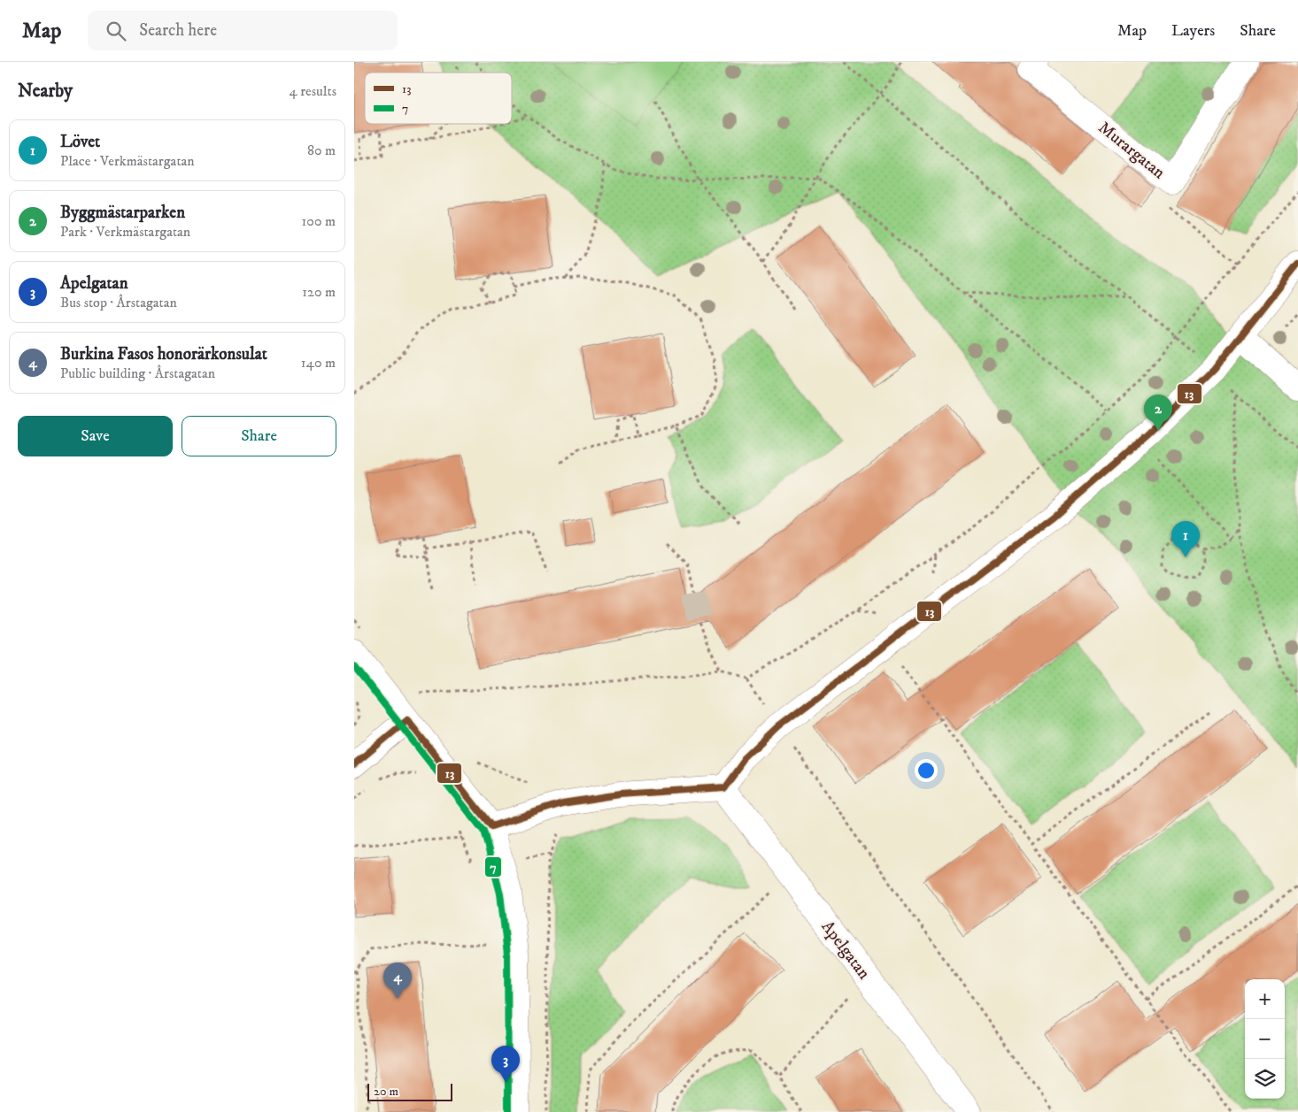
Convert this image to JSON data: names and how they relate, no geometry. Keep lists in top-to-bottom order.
{
  "streets": {
    "street": ["Murargatan", "Apelgatan"]
  },
  "lines": ["transit line 13", "transit line 7"],
  "legend": ["13", "7"],
  "scale_bar": "20 m",
  "page": {
    "header": "Map",
    "search": "Search here",
    "nav": ["Map", "Layers", "Share"],
    "heading": ["Nearby", "4 results"],
    "list": [
      {
        "mark": "1",
        "name": "Lövet",
        "note": "Place · Verkmästargatan",
        "value": "80 m"
      },
      {
        "mark": "2",
        "name": "Byggmästarparken",
        "note": "Park · Verkmästargatan",
        "value": "100 m"
      },
      {
        "mark": "3",
        "name": "Apelgatan",
        "note": "Bus stop · Årstagatan",
        "value": "120 m"
      },
      {
        "mark": "4",
        "name": "Burkina Fasos honorärkonsulat",
        "note": "Public building · Årstagatan",
        "value": "140 m"
      }
    ],
    "pins": [
      "2",
      "1",
      "4",
      "3"
    ],
    "buttons": ["Save", "Share"],
    "map_buttons": ["+", "−"],
    "scale": "20 m"
  }
}
